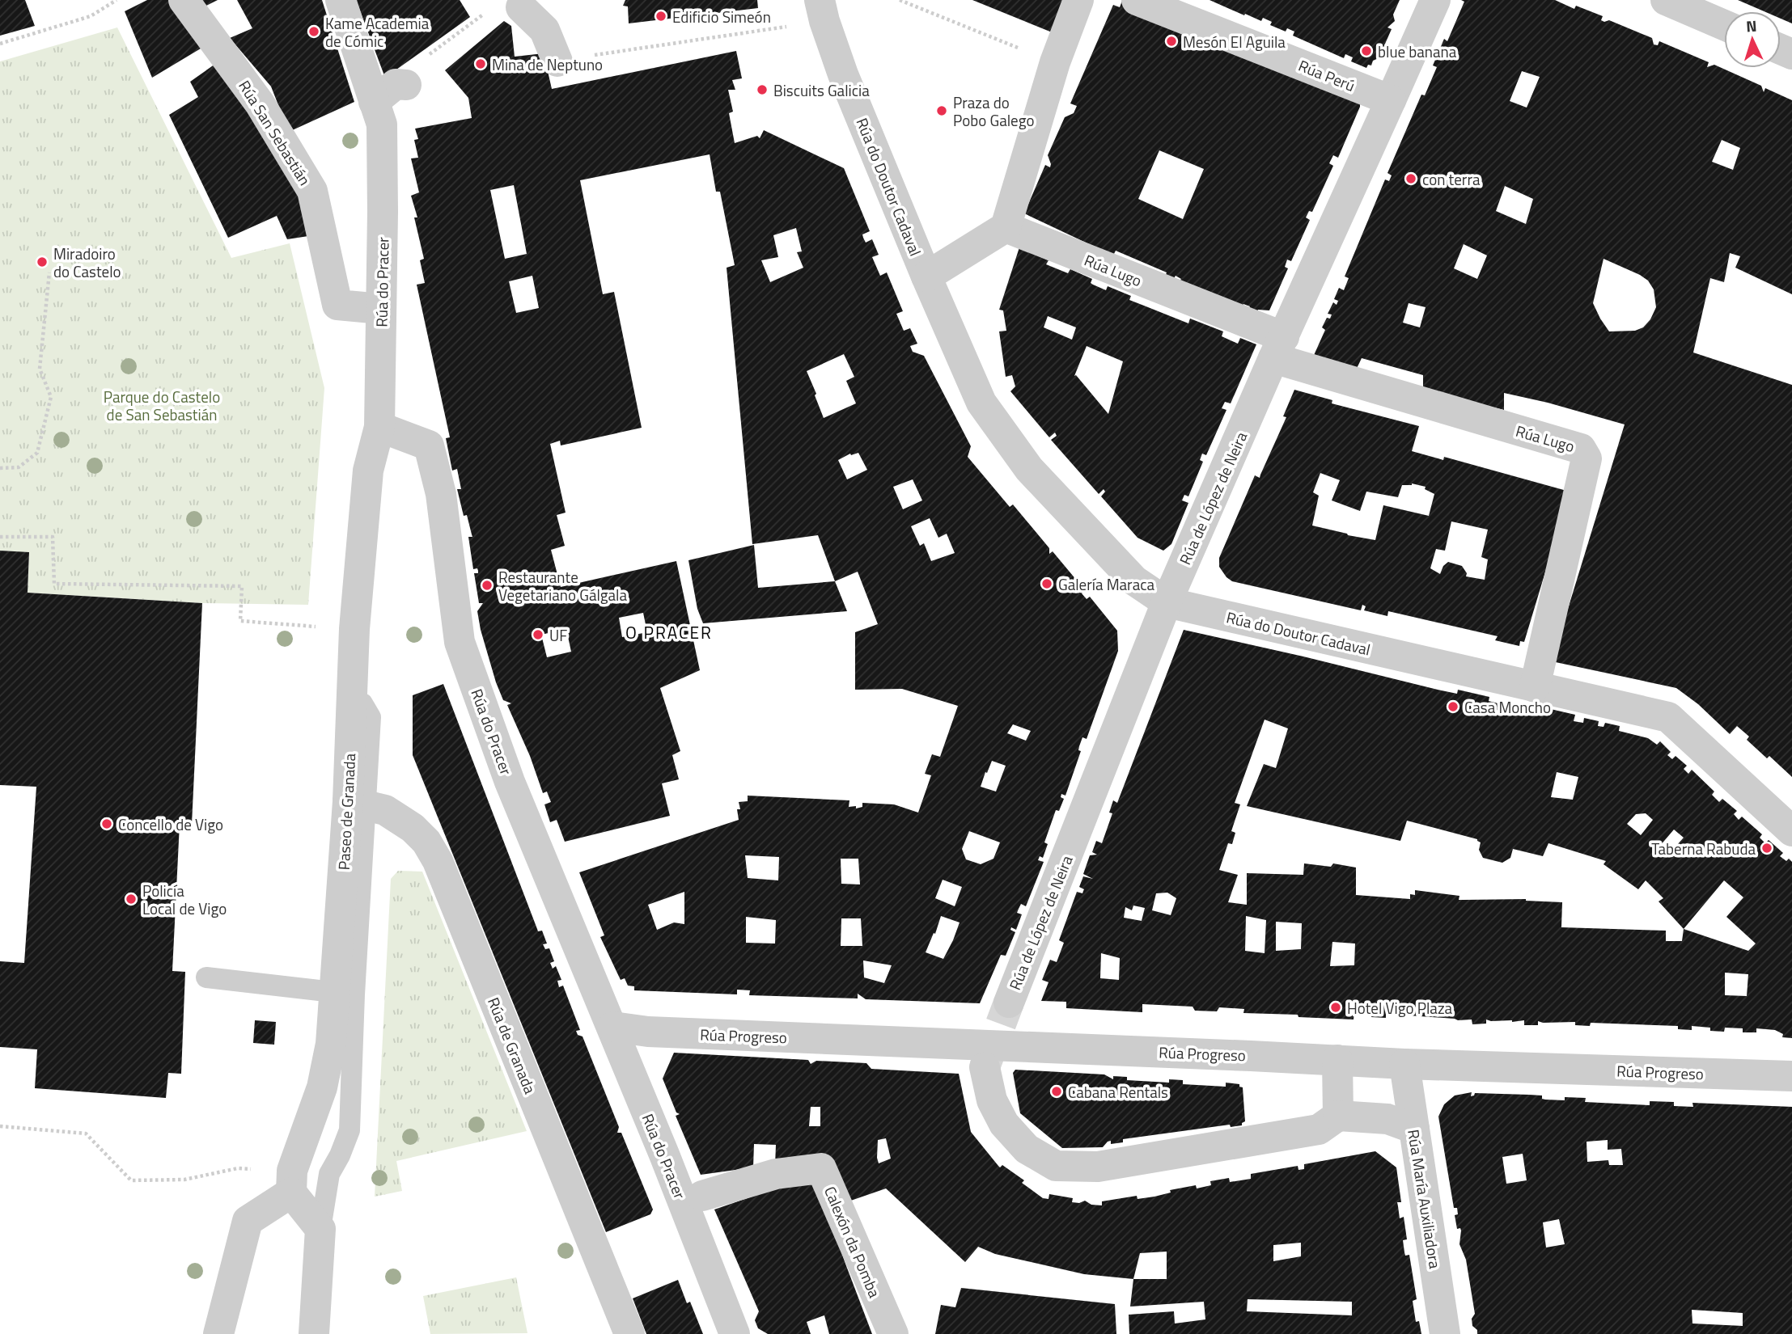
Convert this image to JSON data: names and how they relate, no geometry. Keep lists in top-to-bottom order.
{
  "streets": {
    "street": [
      "Rúa Perú",
      "Rúa San Sebastián",
      "Rúa do Doutor Cadaval",
      "Rúa Lugo",
      "Rúa do Pracer",
      "Rúa de López de Neira",
      "Paseo de Granada",
      "Rúa Progreso",
      "Rúa de Granada",
      "Rúa María Auxiliadora",
      "Calexón da Pomba"
    ]
  },
  "crossings": [
    ["Rúa Perú", "Rúa de López de Neira"],
    ["Rúa San Sebastián", "Rúa do Pracer"],
    ["Rúa do Doutor Cadaval", "Rúa Lugo"],
    ["Rúa do Doutor Cadaval", "Rúa de López de Neira"],
    ["Rúa Lugo", "Rúa de López de Neira"],
    ["Rúa do Pracer", "Paseo de Granada"],
    ["Rúa do Pracer", "Rúa Progreso"],
    ["Paseo de Granada", "Rúa de Granada"],
    ["Rúa Progreso", "Rúa María Auxiliadora"]
  ],
  "districts": ["O PRACER"],
  "parks": ["Parque do Castelo de San Sebastián"],
  "places": [
    "Edificio Simeón",
    "Kame Academia de Cómic",
    "Mesón El Aguila",
    "blue banana",
    "Mina de Neptuno",
    "Biscuits Galicia",
    "Praza do Pobo Galego",
    "con terra",
    "Miradoiro do Castelo",
    "Galería Maraca",
    "Restaurante Vegetariano Gálgala",
    "UF",
    "Casa Moncho",
    "Concello de Vigo",
    "Taberna Rabuda",
    "Policía Local de Vigo",
    "Hotel Vigo Plaza",
    "Cabana Rentals"
  ],
  "north": "top"
}
